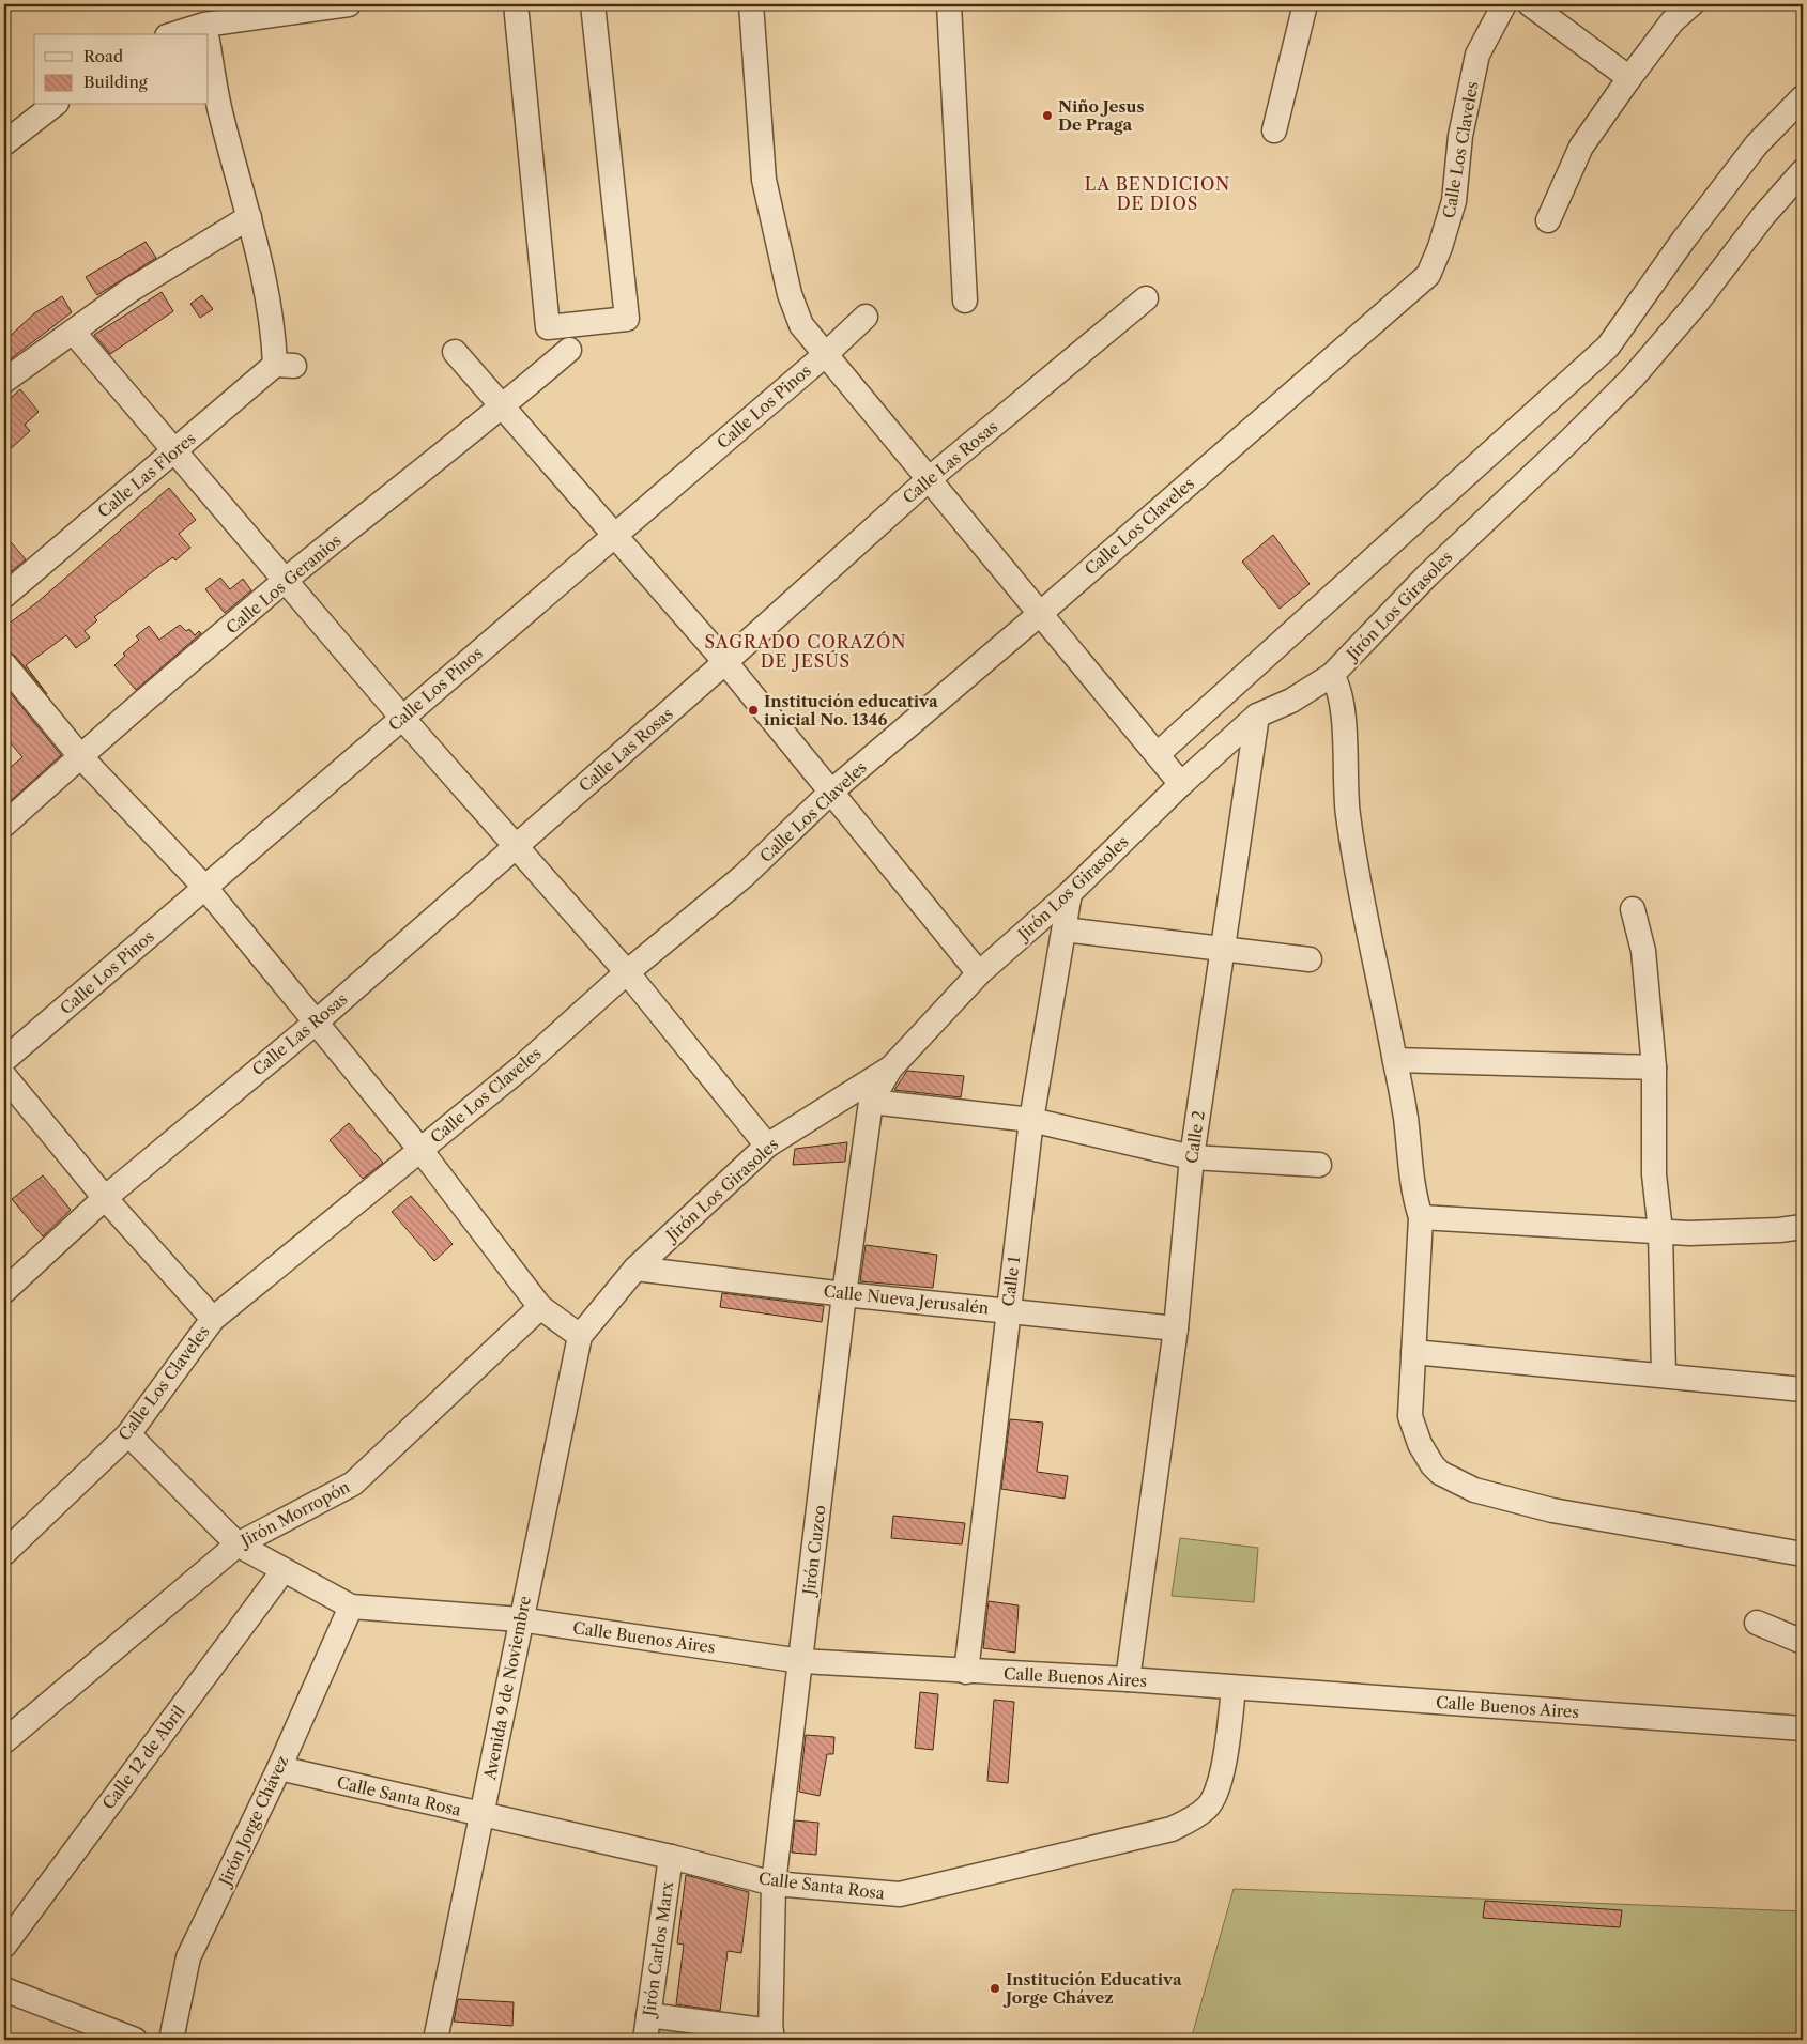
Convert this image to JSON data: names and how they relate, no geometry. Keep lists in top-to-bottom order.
{
  "streets": {
    "street": [
      "Calle Los Claveles",
      "Calle Los Pinos",
      "Calle Las Rosas",
      "Calle Las Flores",
      "Calle Los Geranios",
      "Jirón Los Girasoles",
      "Calle 2",
      "Calle 1",
      "Calle Nueva Jerusalén",
      "Jirón Morropón",
      "Jirón Cuzco",
      "Calle Buenos Aires",
      "Avenida 9 de Noviembre",
      "Calle 12 de Abril",
      "Calle Santa Rosa",
      "Jirón Jorge Chávez",
      "Jirón Carlos Marx"
    ]
  },
  "crossings": [
    ["Jirón Los Girasoles", "Calle 2"],
    ["Jirón Los Girasoles", "Calle 1"],
    ["Jirón Los Girasoles", "Calle Nueva Jerusalén"],
    ["Jirón Los Girasoles", "Jirón Cuzco"],
    ["Jirón Los Girasoles", "Avenida 9 de Noviembre"],
    ["Calle 2", "Calle Nueva Jerusalén"],
    ["Calle 2", "Calle Buenos Aires"],
    ["Calle 1", "Calle Nueva Jerusalén"],
    ["Calle 1", "Calle Buenos Aires"],
    ["Calle Nueva Jerusalén", "Jirón Cuzco"],
    ["Jirón Cuzco", "Calle Buenos Aires"],
    ["Jirón Cuzco", "Calle Santa Rosa"],
    ["Calle Buenos Aires", "Avenida 9 de Noviembre"],
    ["Calle Buenos Aires", "Calle Santa Rosa"],
    ["Calle Buenos Aires", "Jirón Jorge Chávez"],
    ["Avenida 9 de Noviembre", "Calle Santa Rosa"],
    ["Calle Santa Rosa", "Jirón Jorge Chávez"],
    ["Calle Santa Rosa", "Jirón Carlos Marx"]
  ],
  "districts": ["LA BENDICION DE DIOS", "SAGRADO CORAZÓN DE JESÚS"],
  "places": ["Niño Jesus De Praga", "Institución educativa inicial No. 1346", "Institución Educativa Jorge Chávez"],
  "legend": ["Road", "Building"]
}
